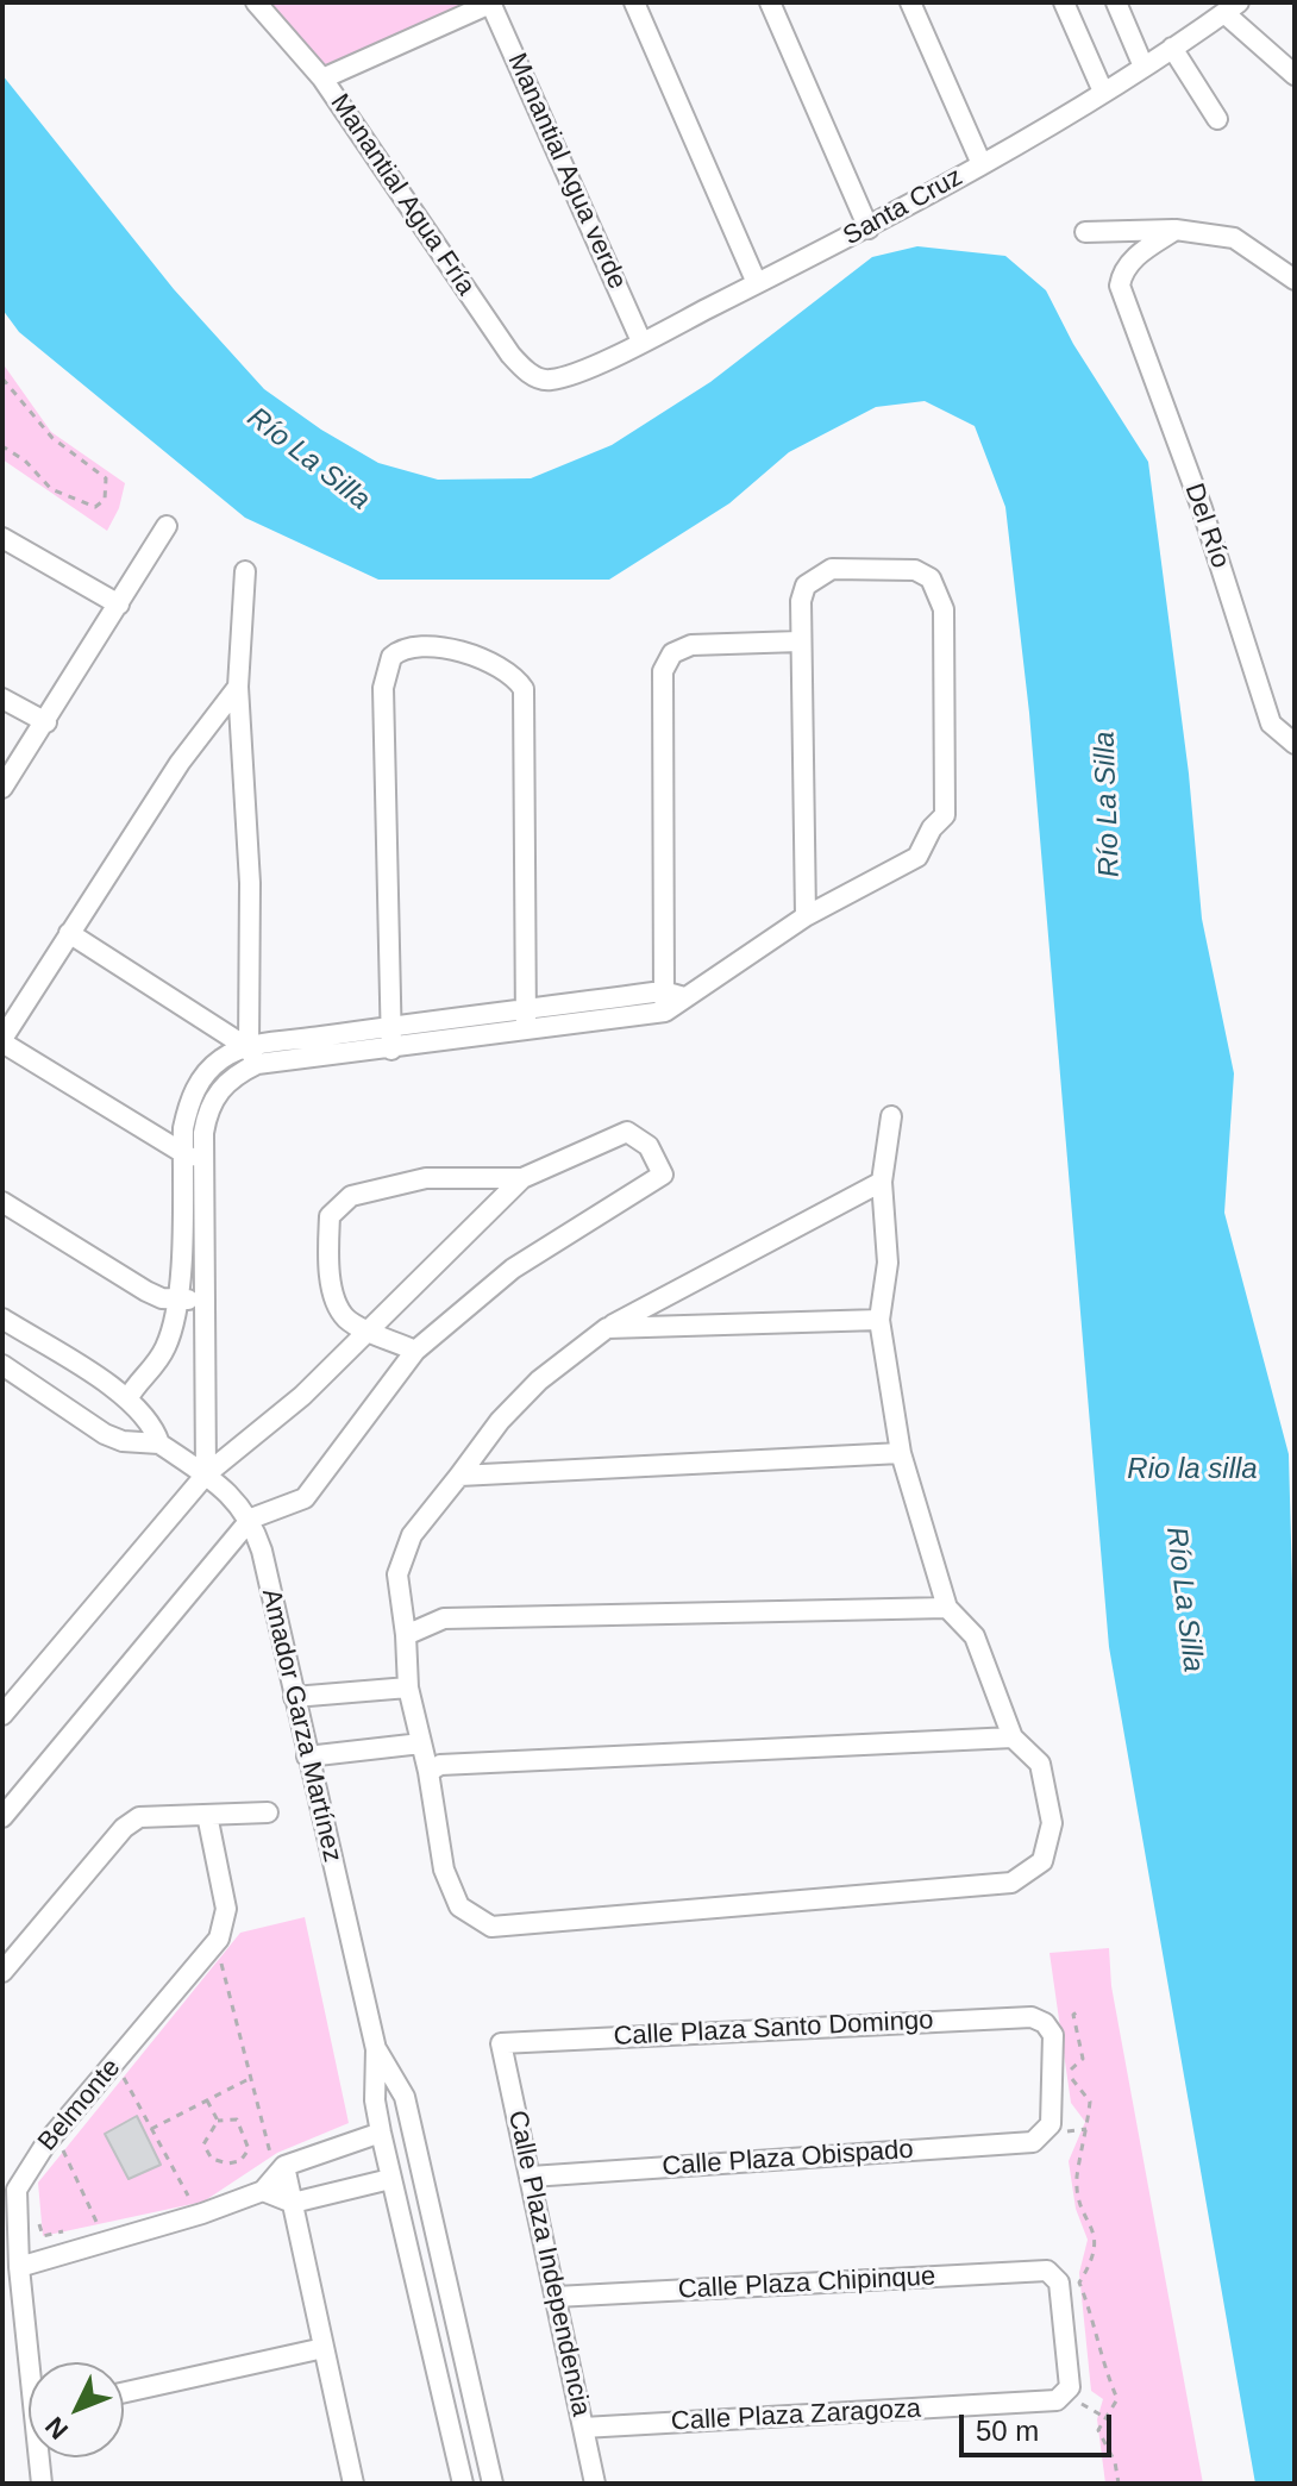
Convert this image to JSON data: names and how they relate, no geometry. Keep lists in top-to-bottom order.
{
  "streets": {
    "street": [
      "Manantial Agua verde",
      "Manantial Agua Fría",
      "Santa Cruz",
      "Del Río",
      "Amador Garza Martínez",
      "Calle Plaza Santo Domingo",
      "Belmonte",
      "Calle Plaza Obispado",
      "Calle Plaza Independencia",
      "Calle Plaza Chipinque",
      "Calle Plaza Zaragoza"
    ]
  },
  "crossings": [
    ["Manantial Agua verde", "Santa Cruz"],
    ["Manantial Agua Fría", "Santa Cruz"],
    ["Calle Plaza Santo Domingo", "Calle Plaza Obispado"],
    ["Calle Plaza Santo Domingo", "Calle Plaza Independencia"],
    ["Calle Plaza Obispado", "Calle Plaza Independencia"],
    ["Calle Plaza Independencia", "Calle Plaza Chipinque"],
    ["Calle Plaza Independencia", "Calle Plaza Zaragoza"],
    ["Calle Plaza Chipinque", "Calle Plaza Zaragoza"]
  ],
  "water": ["Río La Silla", "Rio la silla"],
  "scale_bar": "50 m",
  "north": "bottom left"
}
